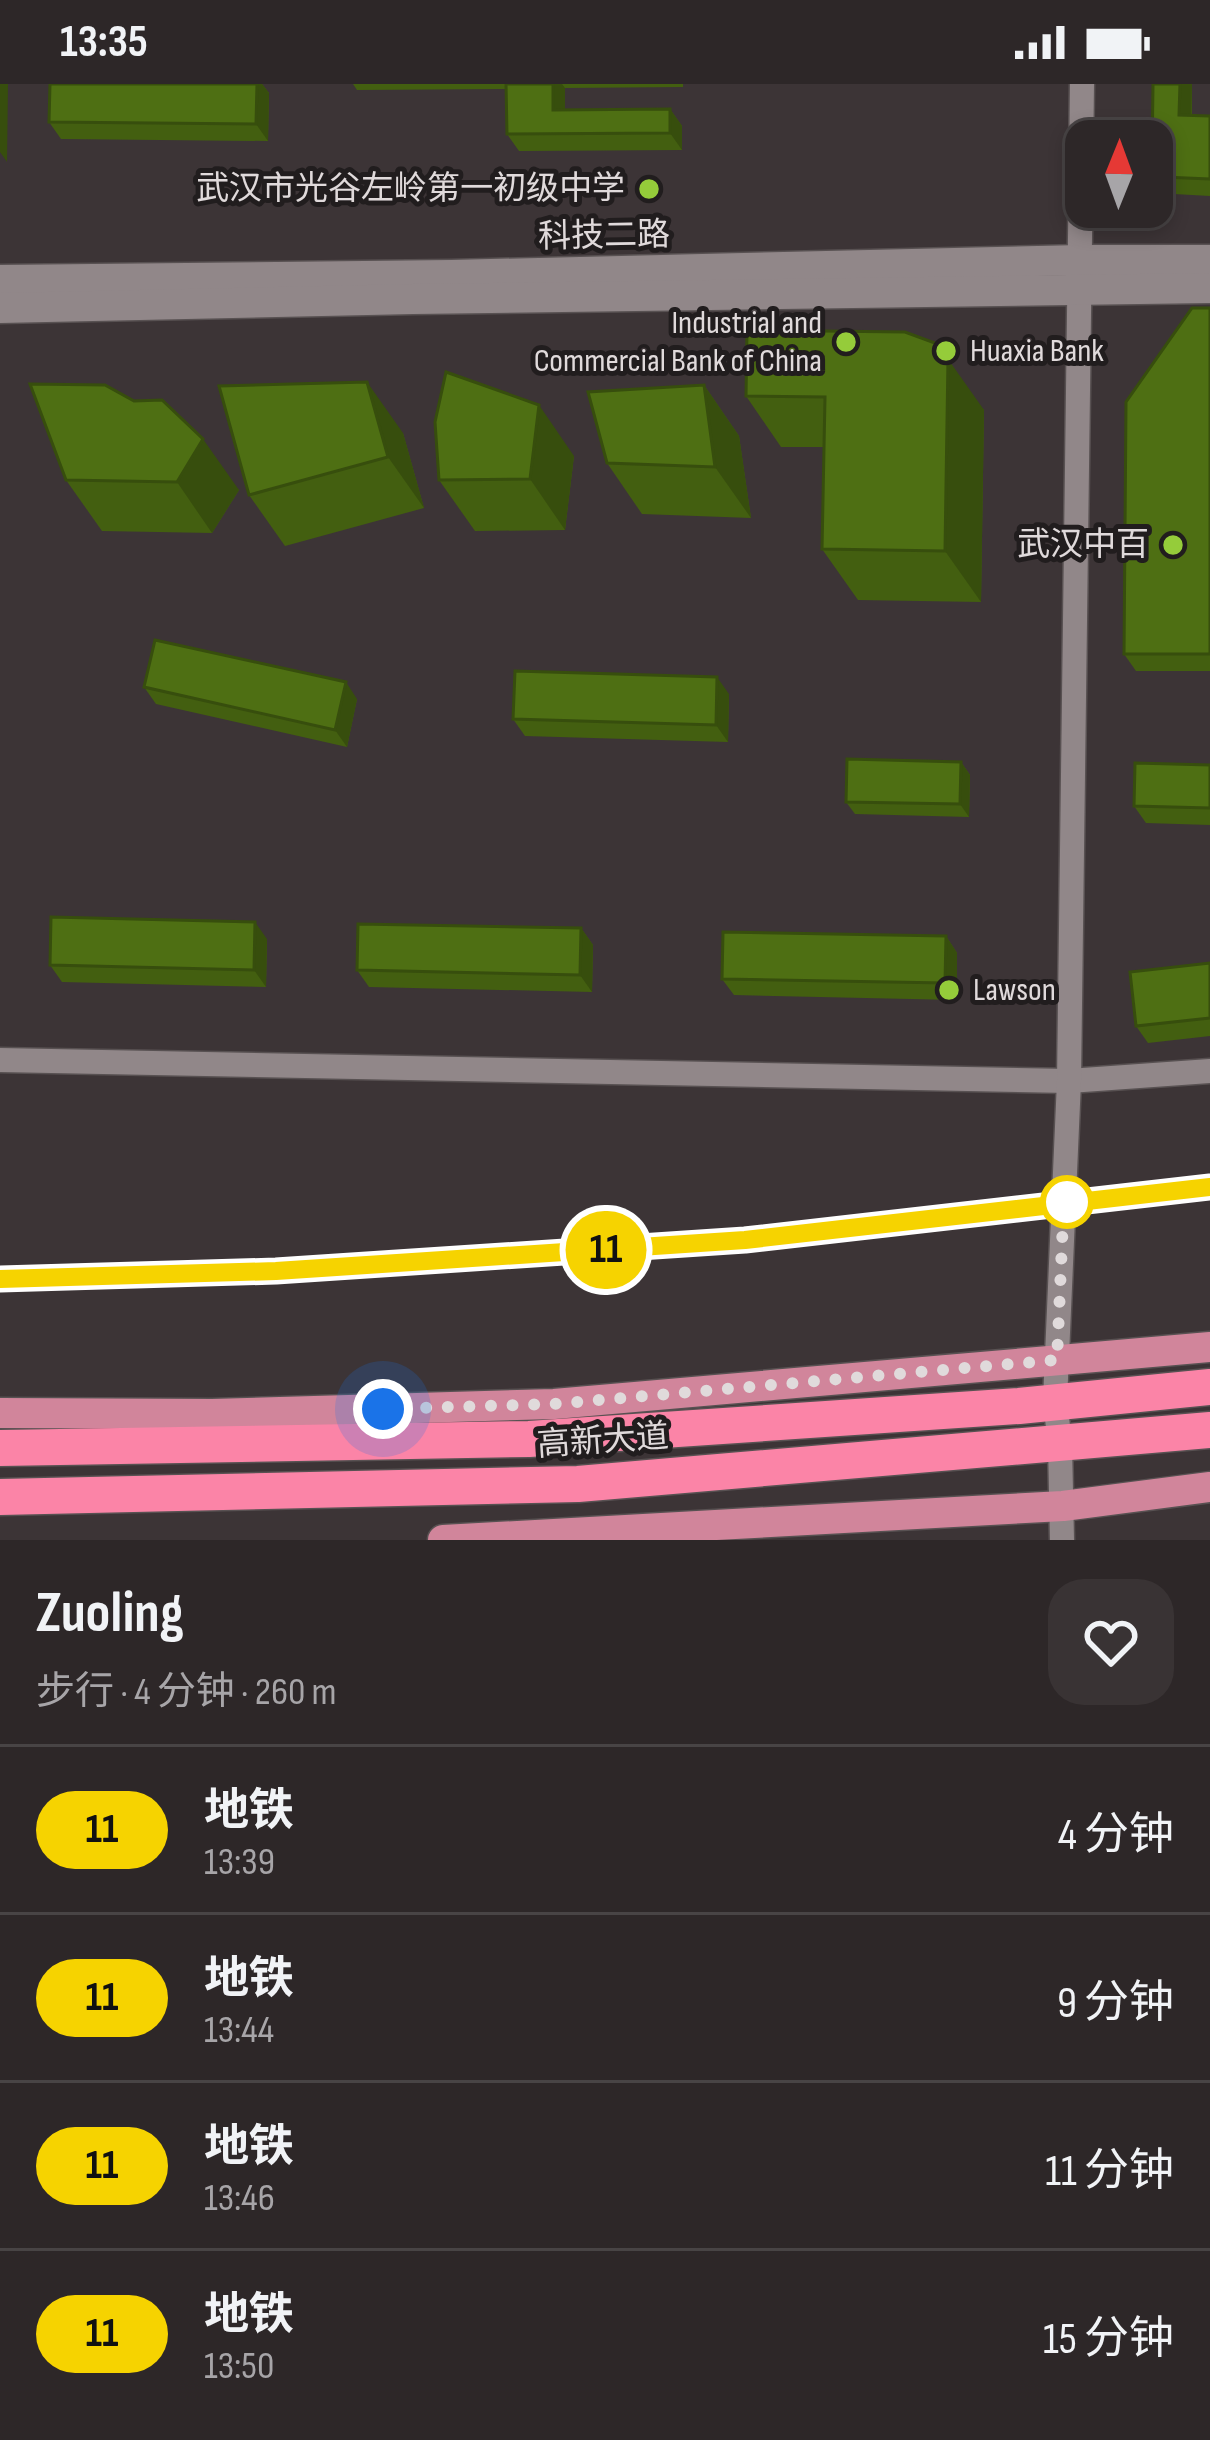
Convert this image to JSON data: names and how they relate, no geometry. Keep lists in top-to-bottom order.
{
  "streets": {
    "highway": ["高新大道"],
    "street": ["科技二路"]
  },
  "places": [
    "武汉市光谷左岭第一初级中学",
    "Industrial and Commercial Bank of China",
    "Huaxia Bank",
    "武汉中百",
    "Lawson"
  ],
  "lines": ["metro line 11"],
  "north": "top",
  "page": {
    "status": "13:35",
    "on_map": "11",
    "heading": ["Zuoling", "步行 · 4 分钟 · 260 m"],
    "list": [
      {
        "mark": "11",
        "name": "地铁",
        "note": "13:39",
        "value": "4 分钟"
      },
      {
        "mark": "11",
        "name": "地铁",
        "note": "13:44",
        "value": "9 分钟"
      },
      {
        "mark": "11",
        "name": "地铁",
        "note": "13:46",
        "value": "11 分钟"
      },
      {
        "mark": "11",
        "name": "地铁",
        "note": "13:50",
        "value": "15 分钟"
      }
    ]
  }
}
